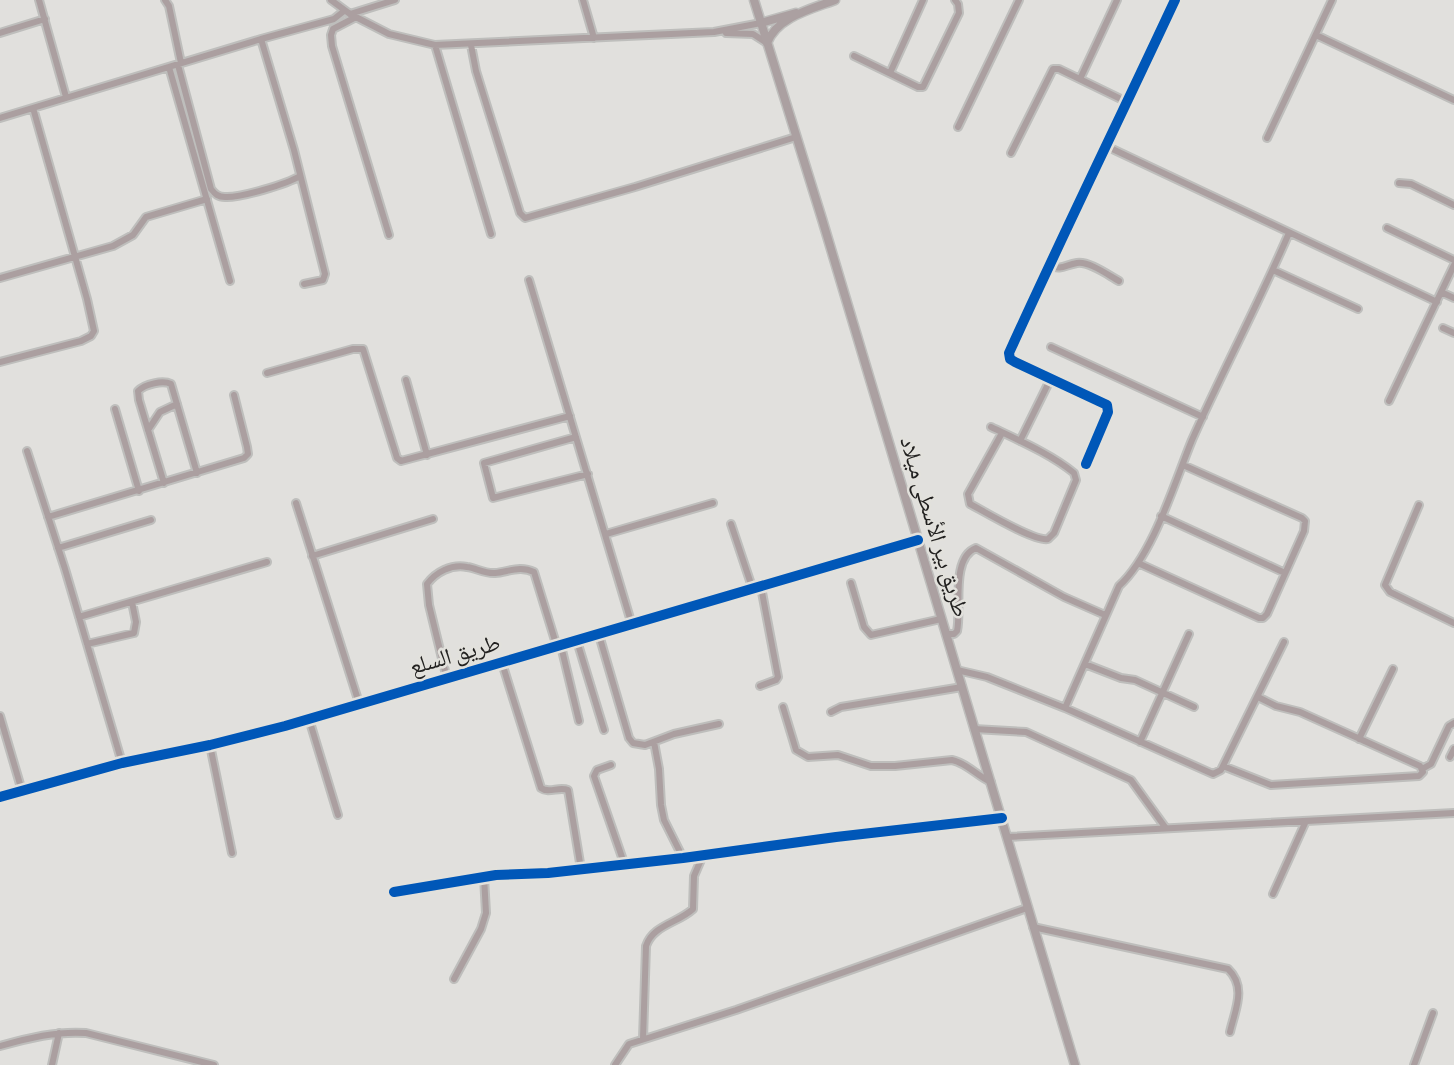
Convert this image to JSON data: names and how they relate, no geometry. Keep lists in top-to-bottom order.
{
  "streets": {
    "main road": ["طريق بير الأسطى ميلاد"],
    "street": ["طريق السلع"]
  },
  "crossings": [
    ["طريق بير الأسطى ميلاد", "طريق السلع"]
  ]
}
